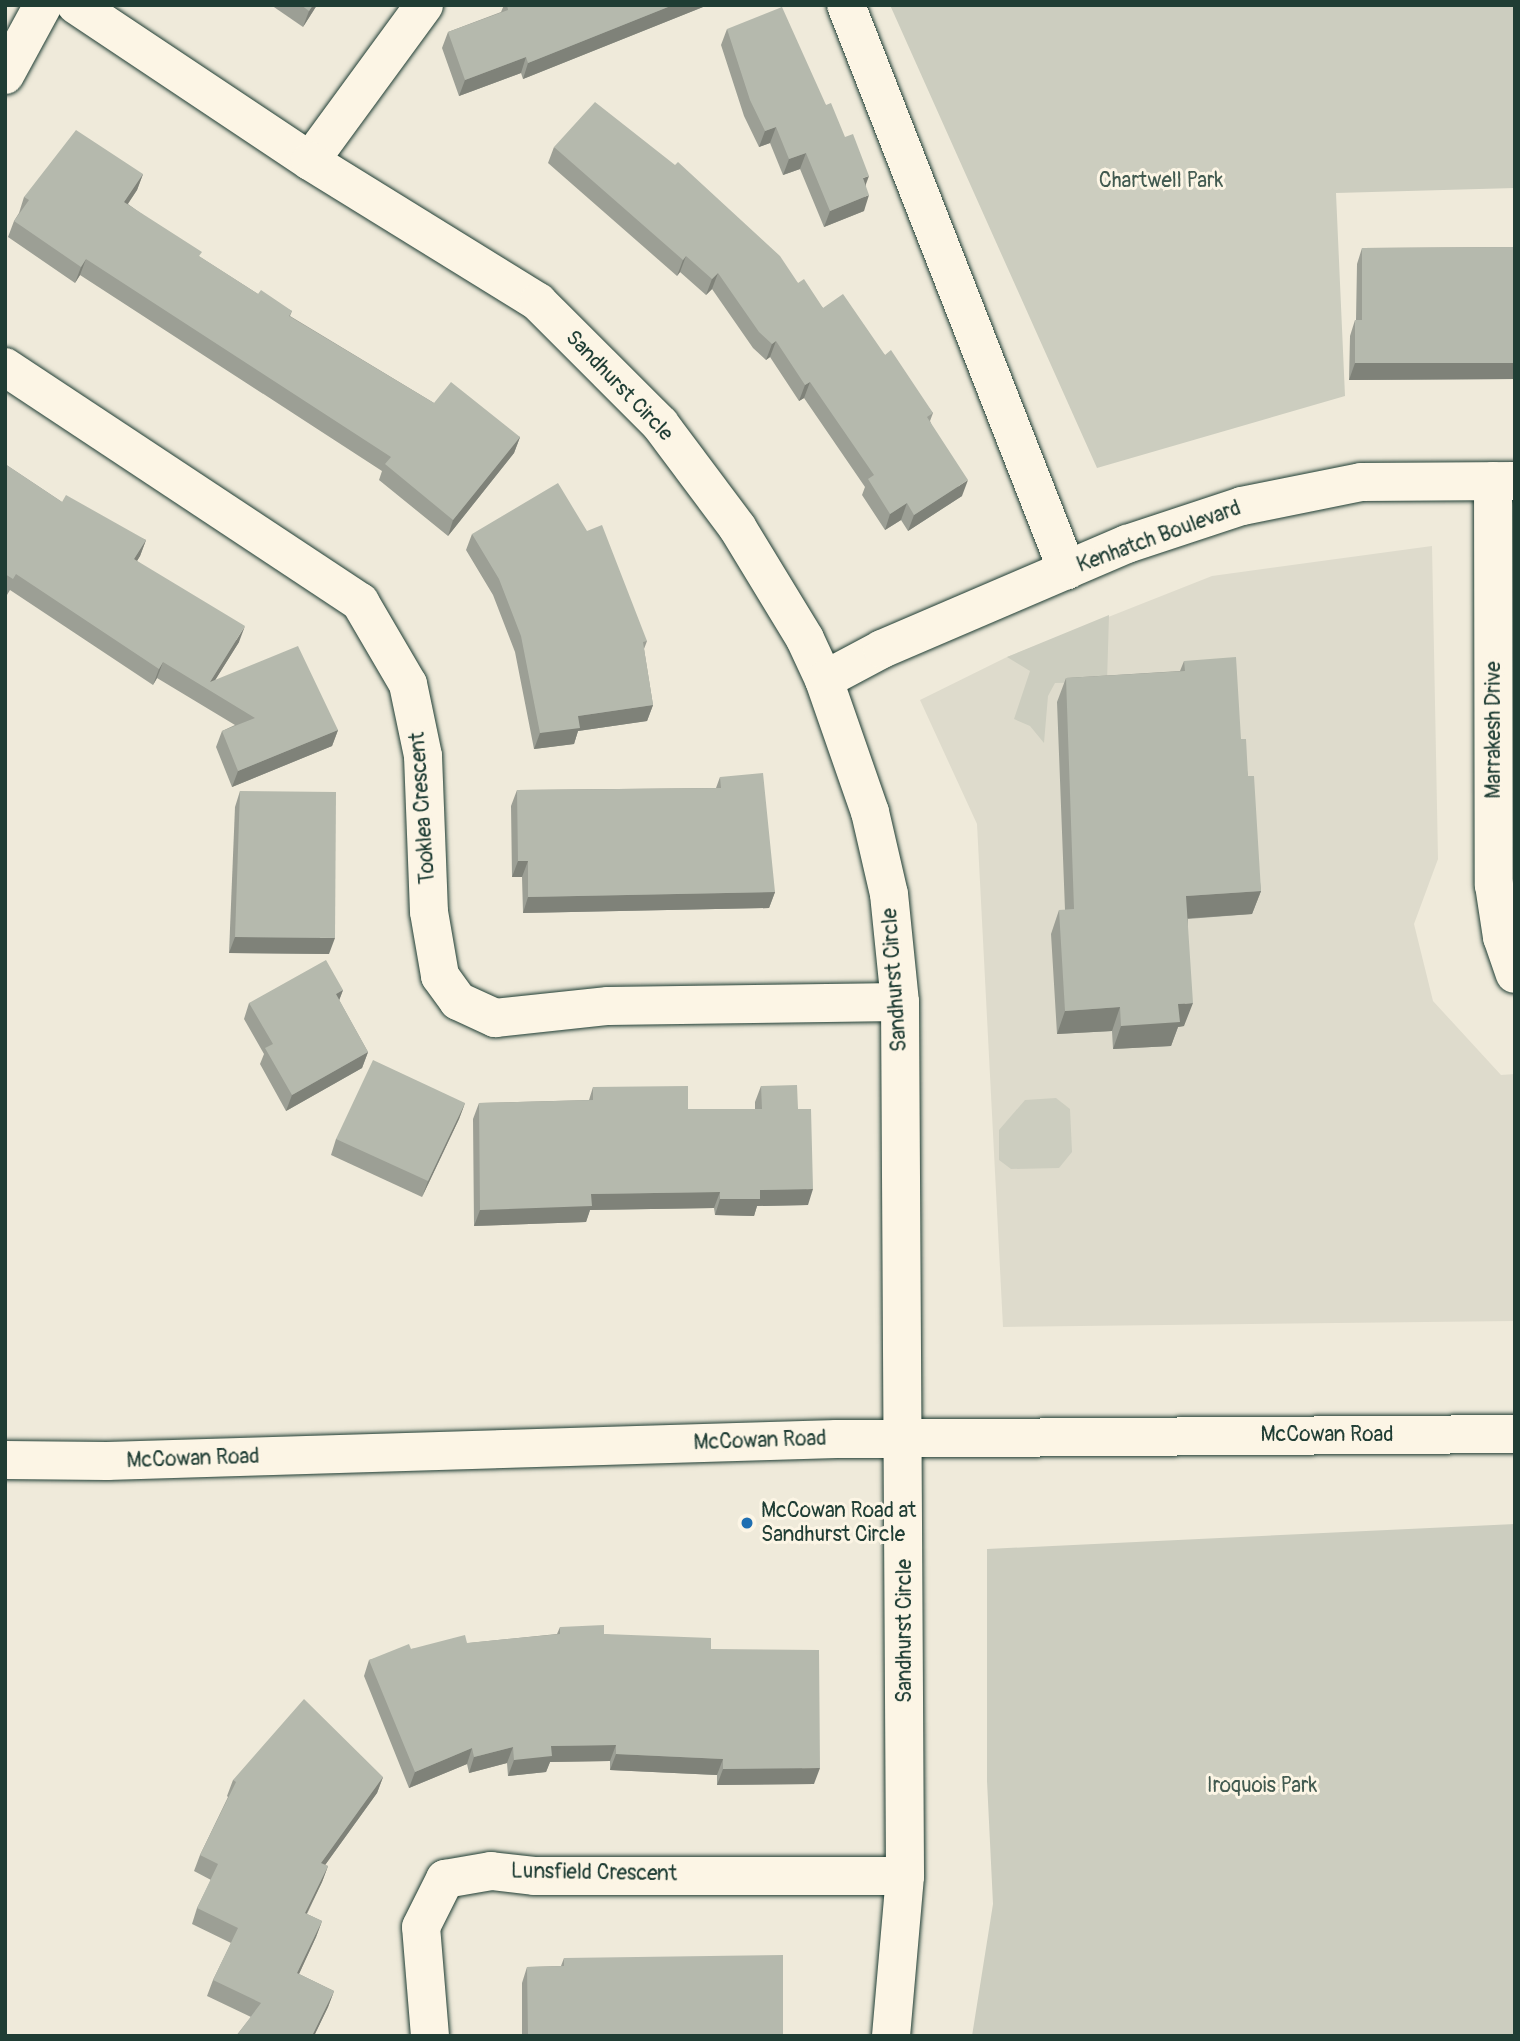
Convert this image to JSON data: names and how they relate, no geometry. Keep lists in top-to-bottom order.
{
  "streets": {
    "street": [
      "Sandhurst Circle",
      "Kenhatch Boulevard",
      "Marrakesh Drive",
      "Tooklea Crescent",
      "McCowan Road",
      "Lunsfield Crescent"
    ]
  },
  "crossings": [
    ["Sandhurst Circle", "Kenhatch Boulevard"],
    ["Sandhurst Circle", "Tooklea Crescent"],
    ["Sandhurst Circle", "McCowan Road"],
    ["Sandhurst Circle", "Lunsfield Crescent"],
    ["Kenhatch Boulevard", "Marrakesh Drive"]
  ],
  "parks": ["Chartwell Park", "Iroquois Park"],
  "places": ["McCowan Road at Sandhurst Circle"]
}
